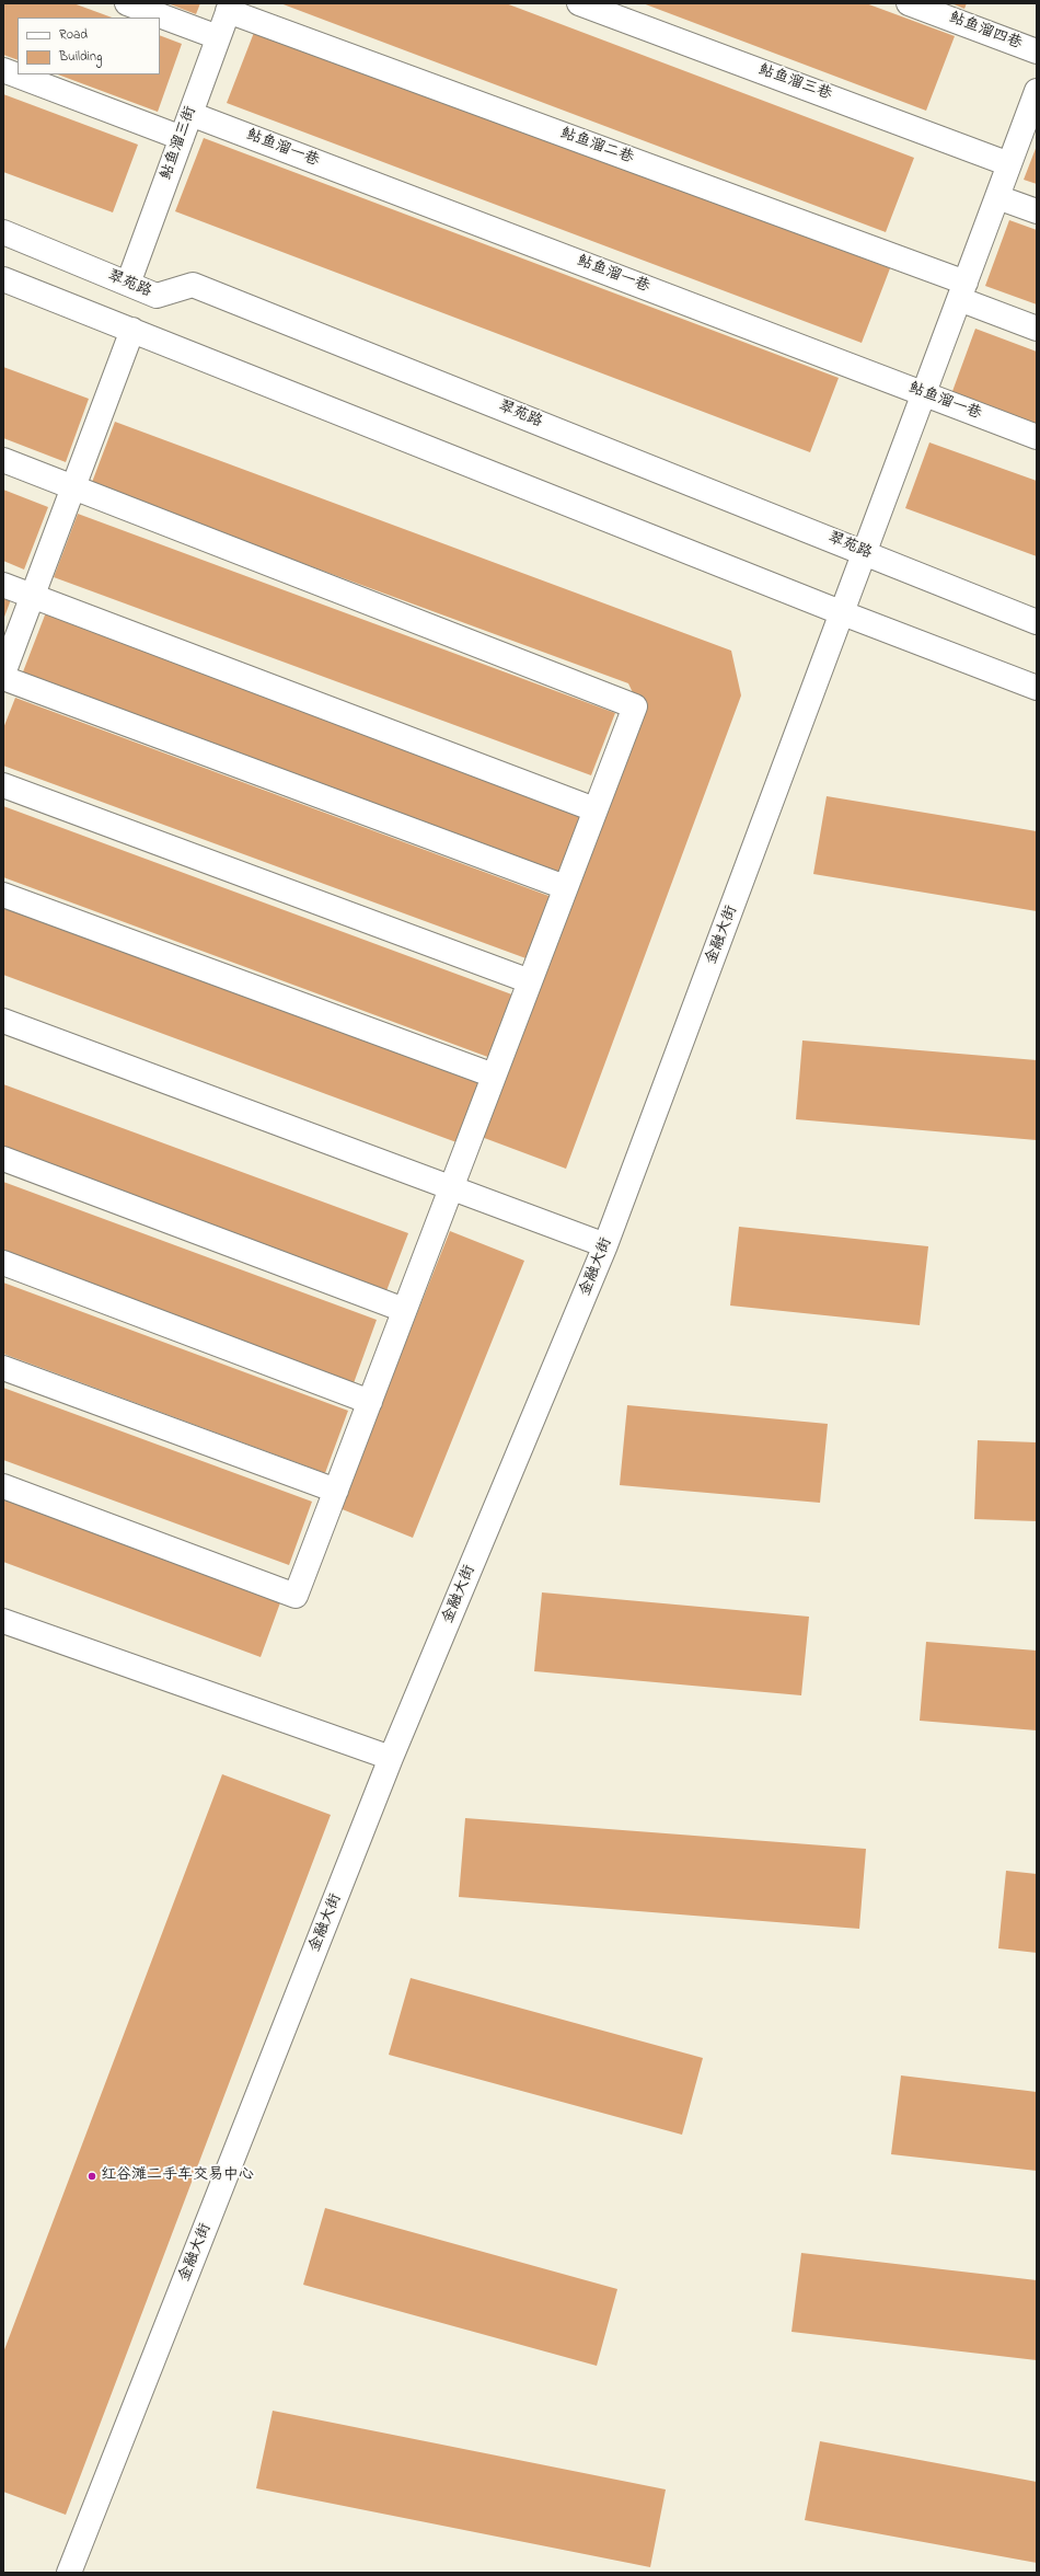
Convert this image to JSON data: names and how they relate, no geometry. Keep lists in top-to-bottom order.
{
  "streets": {
    "street": [
      "鲇鱼溜四巷",
      "鲇鱼溜三巷",
      "鲇鱼溜三街",
      "鲇鱼溜二巷",
      "鲇鱼溜一巷",
      "翠苑路",
      "金融大街"
    ]
  },
  "crossings": [
    ["鲇鱼溜三巷", "金融大街"],
    ["鲇鱼溜三街", "鲇鱼溜二巷"],
    ["鲇鱼溜三街", "鲇鱼溜一巷"],
    ["鲇鱼溜三街", "翠苑路"],
    ["鲇鱼溜二巷", "金融大街"],
    ["鲇鱼溜一巷", "金融大街"],
    ["翠苑路", "金融大街"]
  ],
  "places": ["红谷滩二手车交易中心"],
  "legend": ["Road", "Building"]
}
